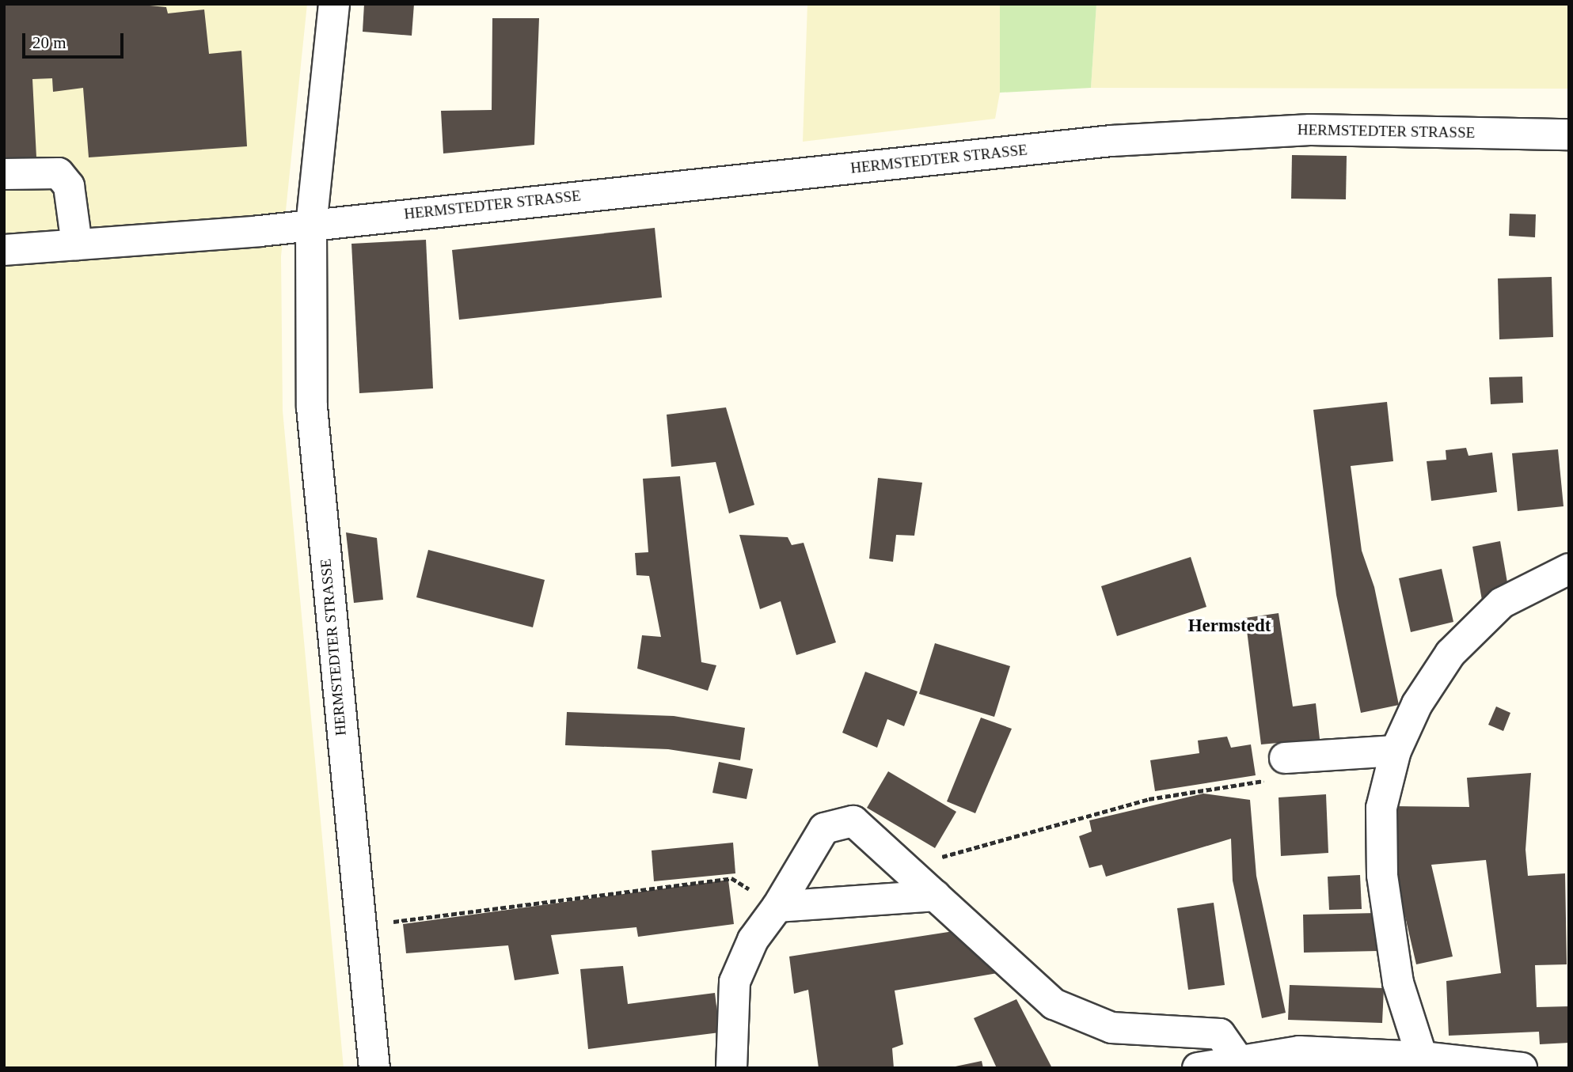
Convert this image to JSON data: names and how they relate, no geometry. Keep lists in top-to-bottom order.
{
  "streets": {
    "street": ["HERMSTEDTER STRASSE"]
  },
  "districts": ["Hermstedt"],
  "scale_bar": "20 m"
}
